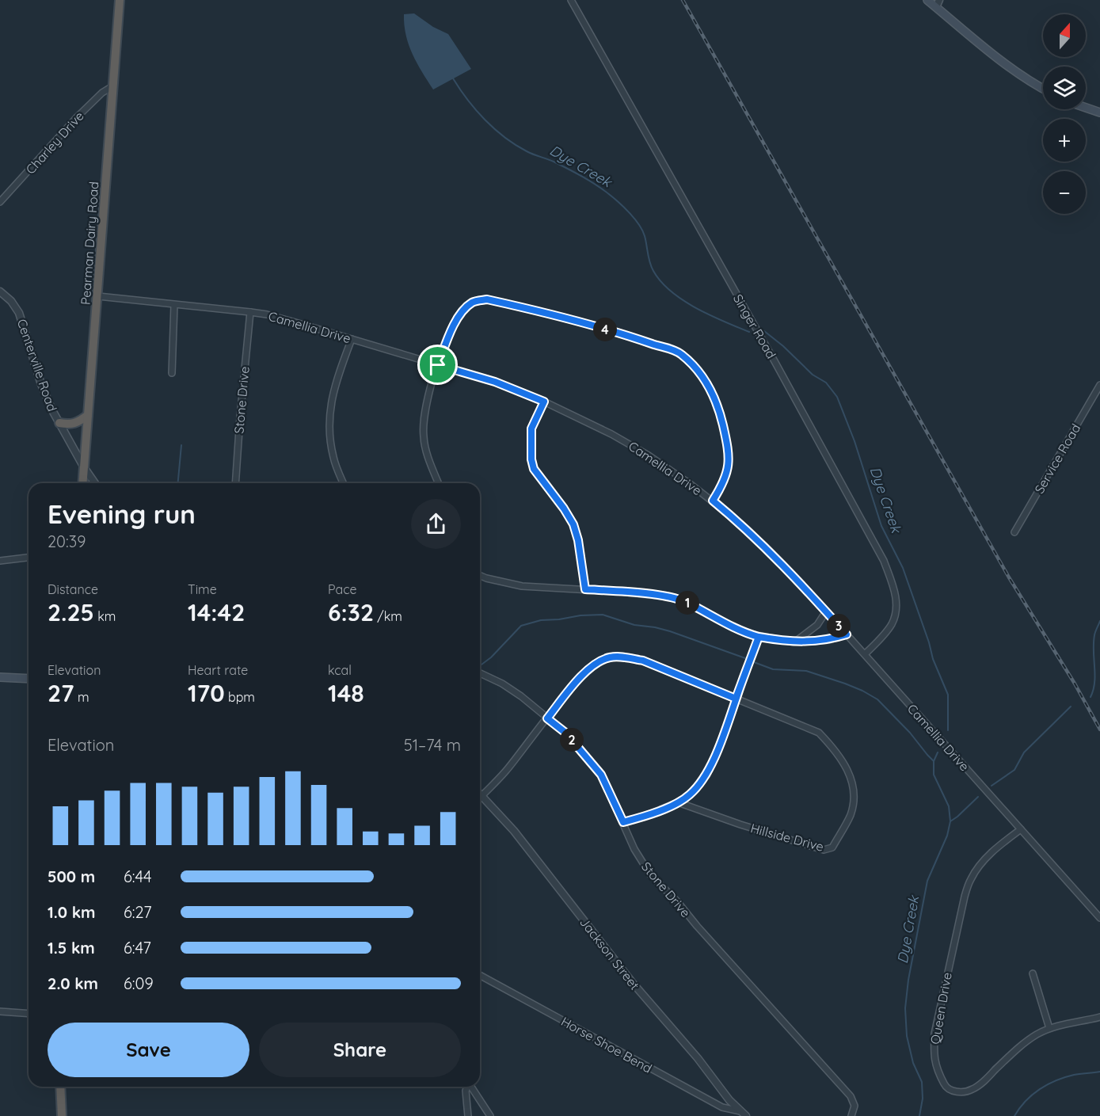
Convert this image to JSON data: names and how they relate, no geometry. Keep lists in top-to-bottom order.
{
  "streets": {
    "highway": ["Pearman Dairy Road"],
    "street": [
      "Charley Drive",
      "Singer Road",
      "Camellia Drive",
      "Centerville Road",
      "Stone Drive",
      "Service Road",
      "Hillside Drive",
      "Jackson Street",
      "Queen Drive",
      "Horse Shoe Bend"
    ]
  },
  "crossings": [
    ["Charley Drive", "Pearman Dairy Road"],
    ["Pearman Dairy Road", "Camellia Drive"],
    ["Pearman Dairy Road", "Centerville Road"],
    ["Singer Road", "Camellia Drive"],
    ["Camellia Drive", "Stone Drive"],
    ["Camellia Drive", "Queen Drive"],
    ["Stone Drive", "Hillside Drive"],
    ["Hillside Drive", "Jackson Street"],
    ["Jackson Street", "Horse Shoe Bend"]
  ],
  "water": ["Dye Creek"],
  "north": "top",
  "page": {
    "map_buttons": ["+", "−"],
    "pins": [
      "4",
      "1",
      "3",
      "2"
    ],
    "heading": ["Evening run", "20:39"],
    "stats": [
      ["Distance", "2.25 km"],
      ["Time", "14:42"],
      ["Pace", "6:32 /km"],
      ["Elevation", "27 m"],
      ["Heart rate", "170 bpm"],
      ["kcal", "148"]
    ],
    "chart": ["Elevation", "51–74 m"],
    "list": [
      {
        "name": "500 m",
        "note": "6:44"
      },
      {
        "name": "1.0 km",
        "note": "6:27"
      },
      {
        "name": "1.5 km",
        "note": "6:47"
      },
      {
        "name": "2.0 km",
        "note": "6:09"
      }
    ],
    "buttons": ["Save", "Share"]
  }
}
